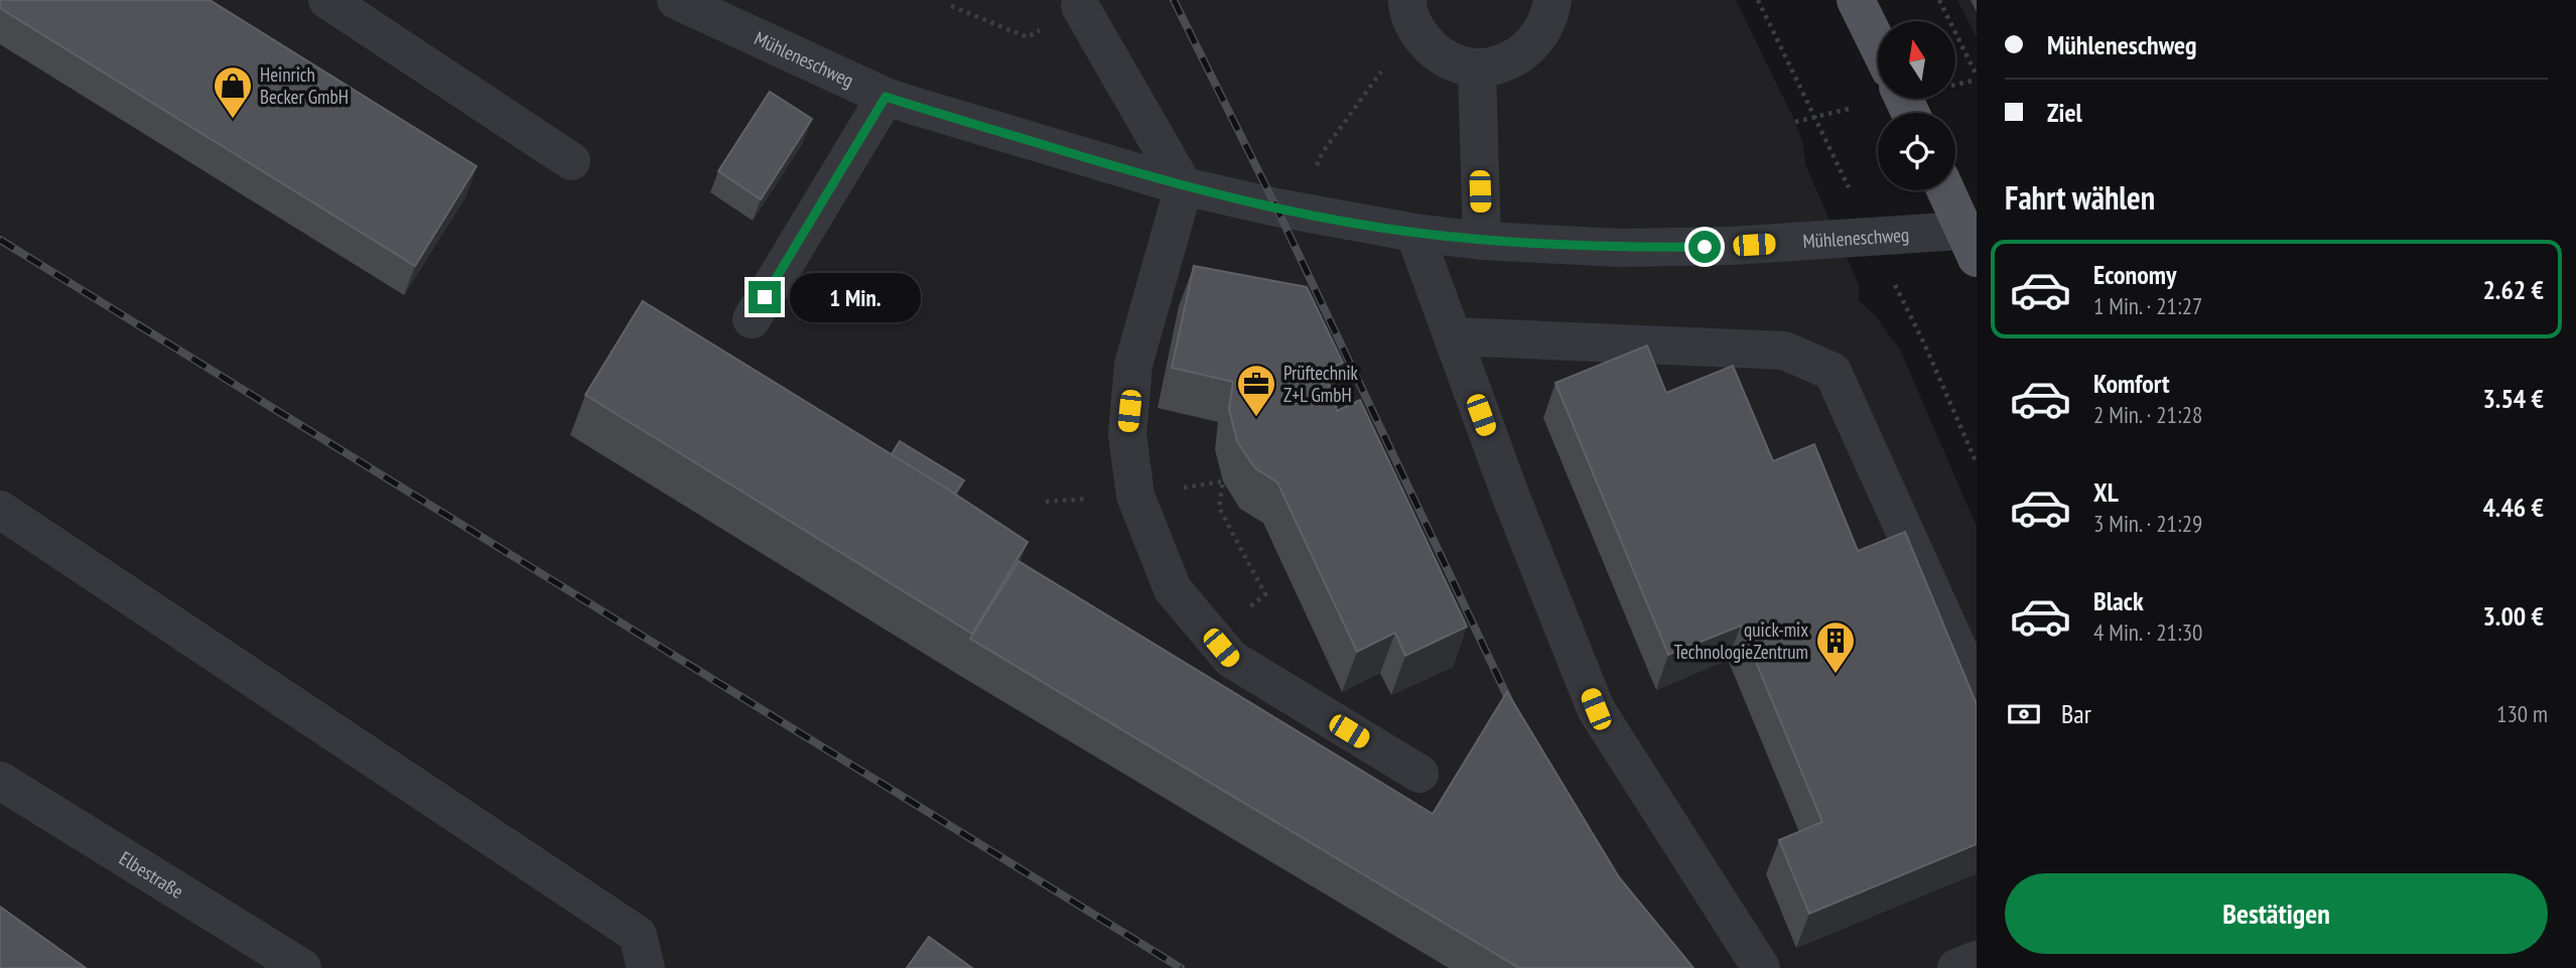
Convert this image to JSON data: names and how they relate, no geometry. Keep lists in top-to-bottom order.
{
  "streets": {
    "street": ["Mühleneschweg", "Elbestraße"]
  },
  "places": {
    "shop": ["Heinrich Becker GmbH"],
    "office": ["Prüftechnik Z+L GmbH"],
    "building": ["quick-mix TechnologieZentrum"]
  },
  "north": "top",
  "page": {
    "banner": ["Mühleneschweg", "Ziel"],
    "heading": "Fahrt wählen",
    "list": [
      {
        "name": "Economy",
        "note": "1 Min. · 21:27",
        "value": "2.62 €"
      },
      {
        "name": "Komfort",
        "note": "2 Min. · 21:28",
        "value": "3.54 €"
      },
      {
        "name": "XL",
        "note": "3 Min. · 21:29",
        "value": "4.46 €"
      },
      {
        "name": "Black",
        "note": "4 Min. · 21:30",
        "value": "3.00 €"
      }
    ],
    "bubble": "1 Min.",
    "pay": ["Bar", "130 m"],
    "buttons": "Bestätigen"
  }
}
